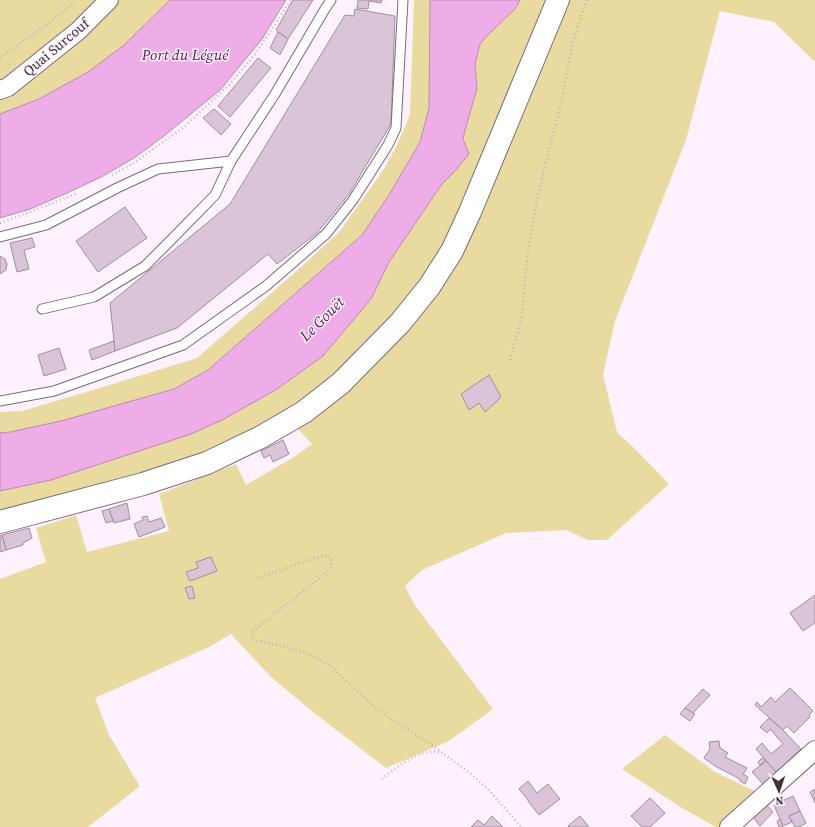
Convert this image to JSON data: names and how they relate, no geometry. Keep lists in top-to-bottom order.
{
  "streets": {
    "street": ["Quai Surcouf"]
  },
  "water": ["Port du Légué", "Le Gouët"],
  "north": "bottom"
}
